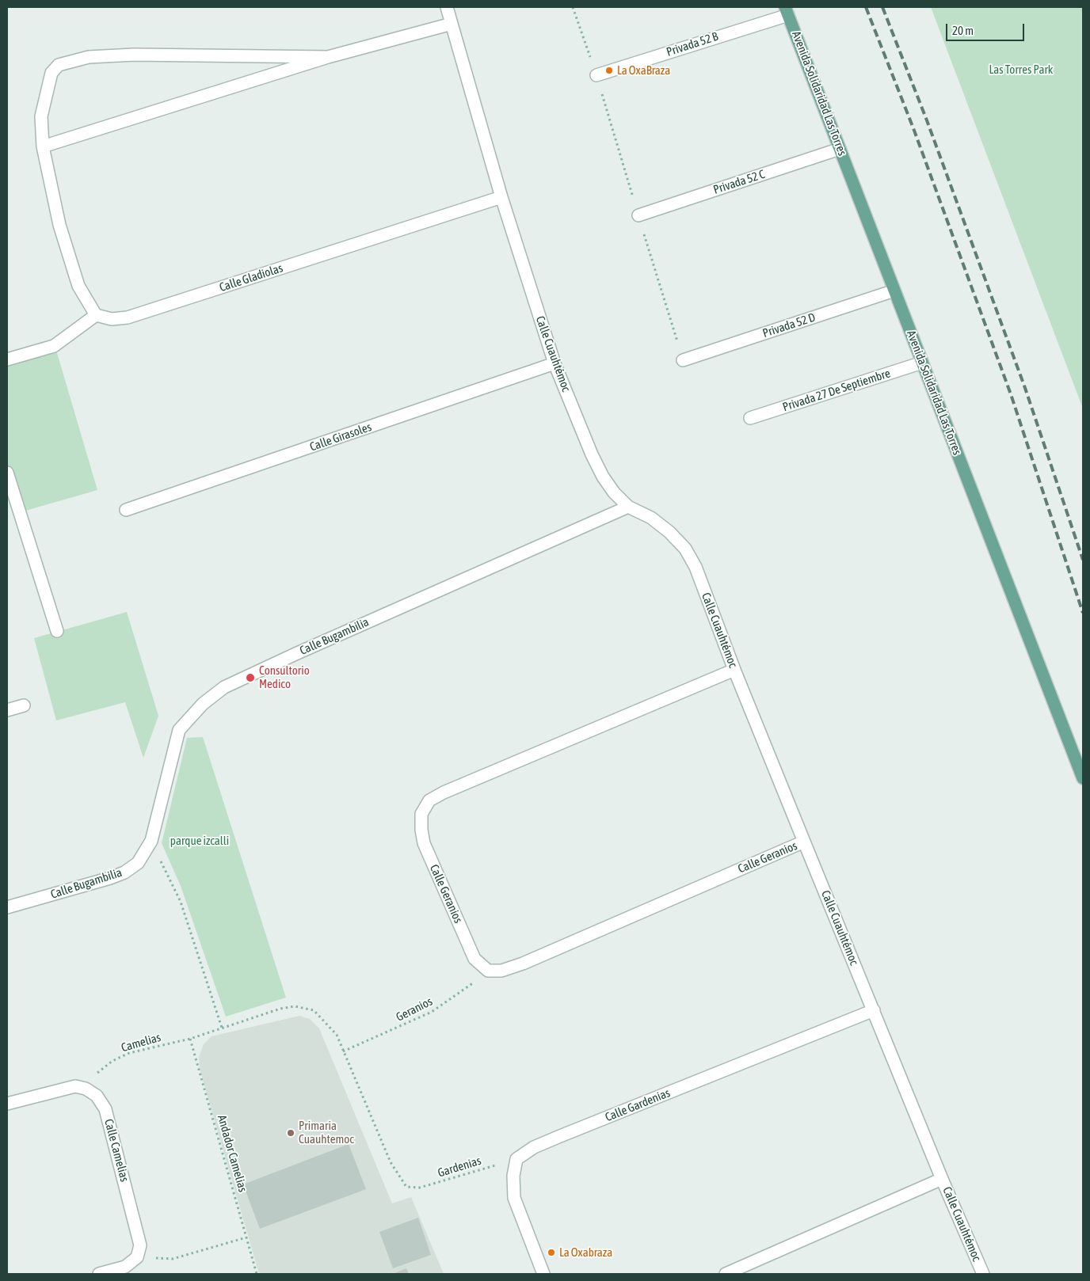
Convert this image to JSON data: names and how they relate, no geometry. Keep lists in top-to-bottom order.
{
  "streets": {
    "main road": ["Avenida Solidaridad Las Torres"],
    "street": [
      "Privada 52 B",
      "Privada 52 C",
      "Calle Gladiolas",
      "Privada 52 D",
      "Calle Cuauhtémoc",
      "Privada 27 De Septiembre",
      "Calle Girasoles",
      "Calle Bugambilia",
      "Calle Geranios",
      "Calle Gardenias",
      "Calle Camelias"
    ],
    "path": [
      "Geranios",
      "Camelias",
      "Andador Camelias",
      "Gardenias"
    ]
  },
  "crossings": [
    ["Privada 52 B", "Avenida Solidaridad Las Torres"],
    ["Avenida Solidaridad Las Torres", "Privada 52 C"],
    ["Avenida Solidaridad Las Torres", "Privada 52 D"],
    ["Avenida Solidaridad Las Torres", "Privada 27 De Septiembre"],
    ["Calle Gladiolas", "Calle Cuauhtémoc"],
    ["Calle Cuauhtémoc", "Calle Girasoles"],
    ["Calle Cuauhtémoc", "Calle Bugambilia"],
    ["Calle Cuauhtémoc", "Calle Geranios"],
    ["Calle Cuauhtémoc", "Calle Gardenias"],
    ["Calle Geranios", "Geranios"],
    ["Geranios", "Camelias"],
    ["Camelias", "Calle Camelias"],
    ["Camelias", "Andador Camelias"],
    ["Camelias", "Gardenias"],
    ["Calle Gardenias", "Gardenias"]
  ],
  "parks": ["Las Torres Park", "parque izcalli"],
  "places": [
    "La OxaBraza",
    "Consultorio Medico",
    "Primaria Cuauhtemoc",
    "La Oxabraza"
  ],
  "scale_bar": "20 m"
}
